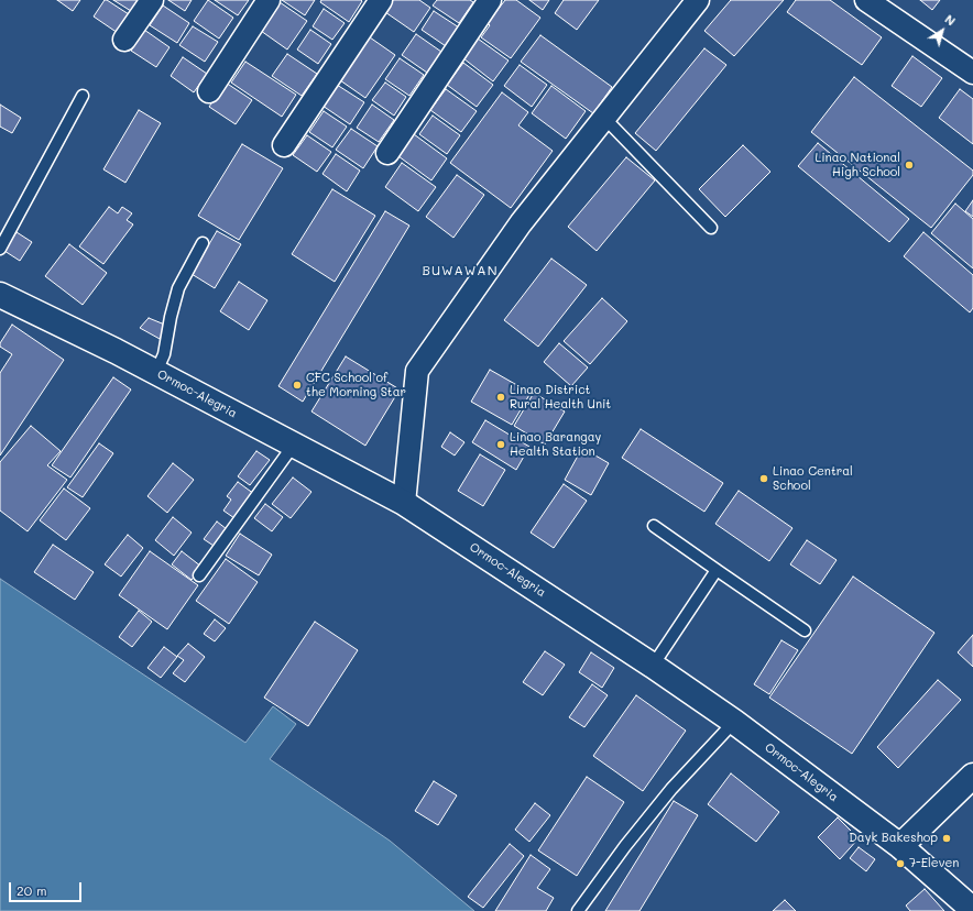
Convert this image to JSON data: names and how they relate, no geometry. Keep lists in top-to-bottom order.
{
  "streets": {
    "street": ["Ormoc-Alegria"]
  },
  "districts": ["BUWAWAN"],
  "places": [
    "Linao National High School",
    "CFC School of the Morning Star",
    "Linao District Rural Health Unit",
    "Linao Barangay Health Station",
    "Linao Central School",
    "Dayk Bakeshop",
    "7-Eleven"
  ],
  "scale_bar": "20 m",
  "north": "top right"
}
